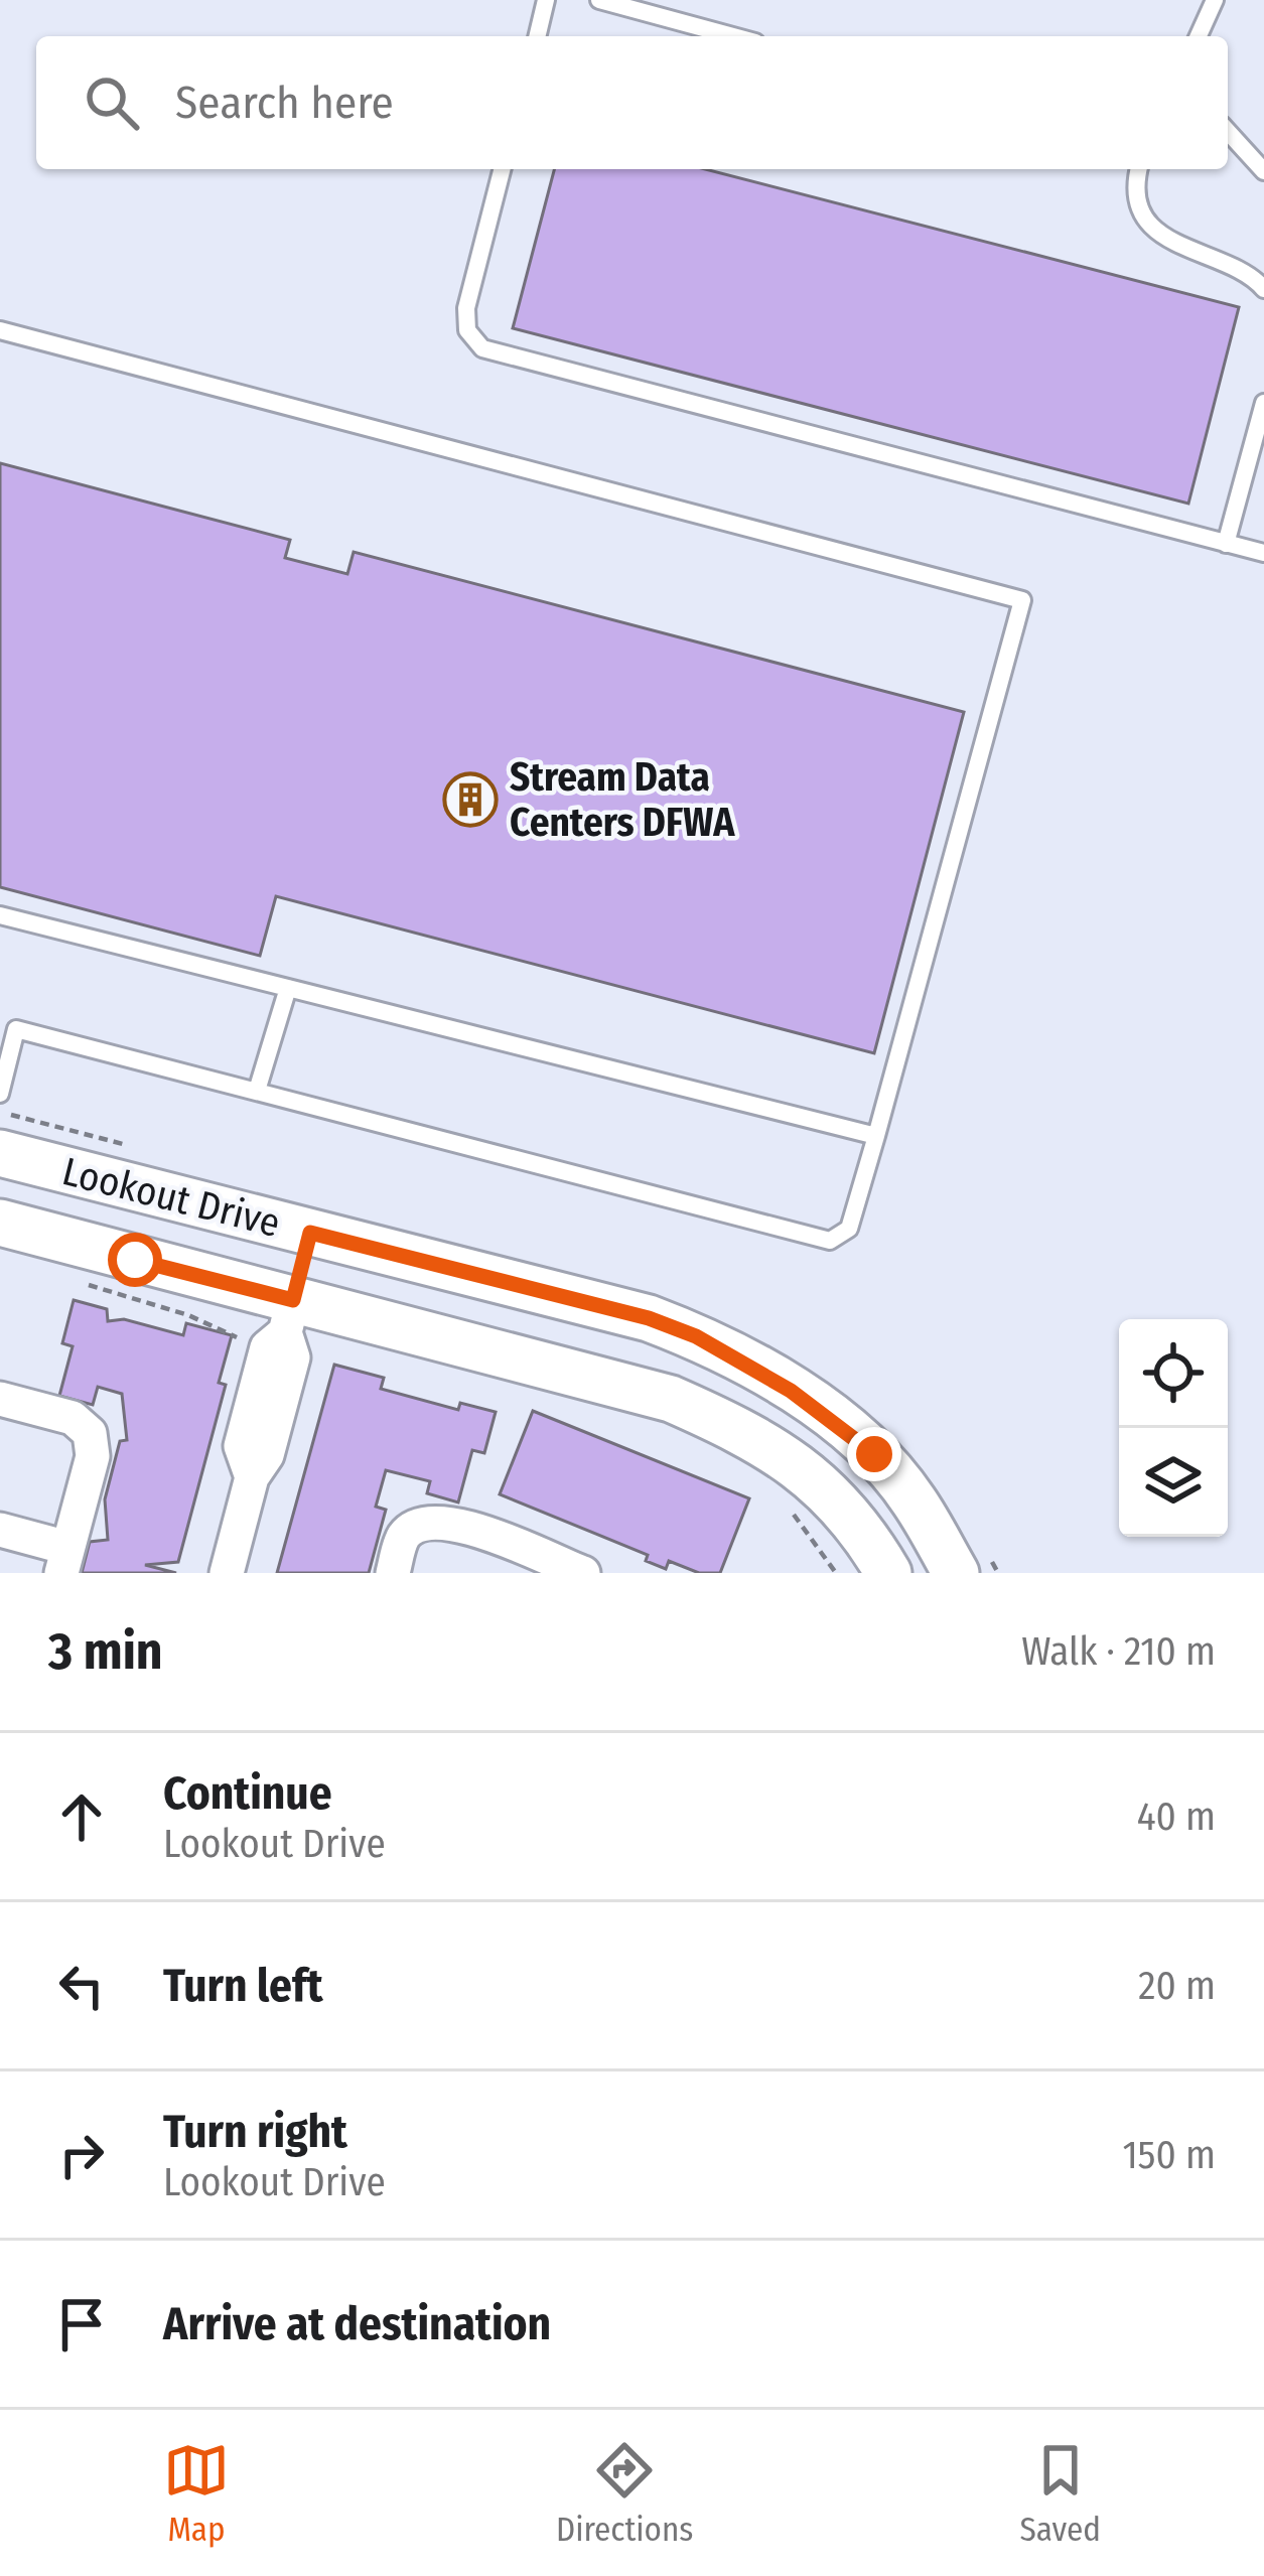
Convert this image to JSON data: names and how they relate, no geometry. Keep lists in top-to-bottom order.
{
  "streets": {
    "main road": ["Lookout Drive"]
  },
  "places": {
    "building": ["Stream Data Centers DFWA"]
  },
  "page": {
    "search": "Search here",
    "heading": ["3 min", "Walk · 210 m"],
    "list": [
      ["Continue", "Lookout Drive", "40 m"],
      ["Turn left", "20 m"],
      ["Turn right", "Lookout Drive", "150 m"],
      "Arrive at destination"
    ],
    "nav": ["Map", "Directions", "Saved"]
  }
}
